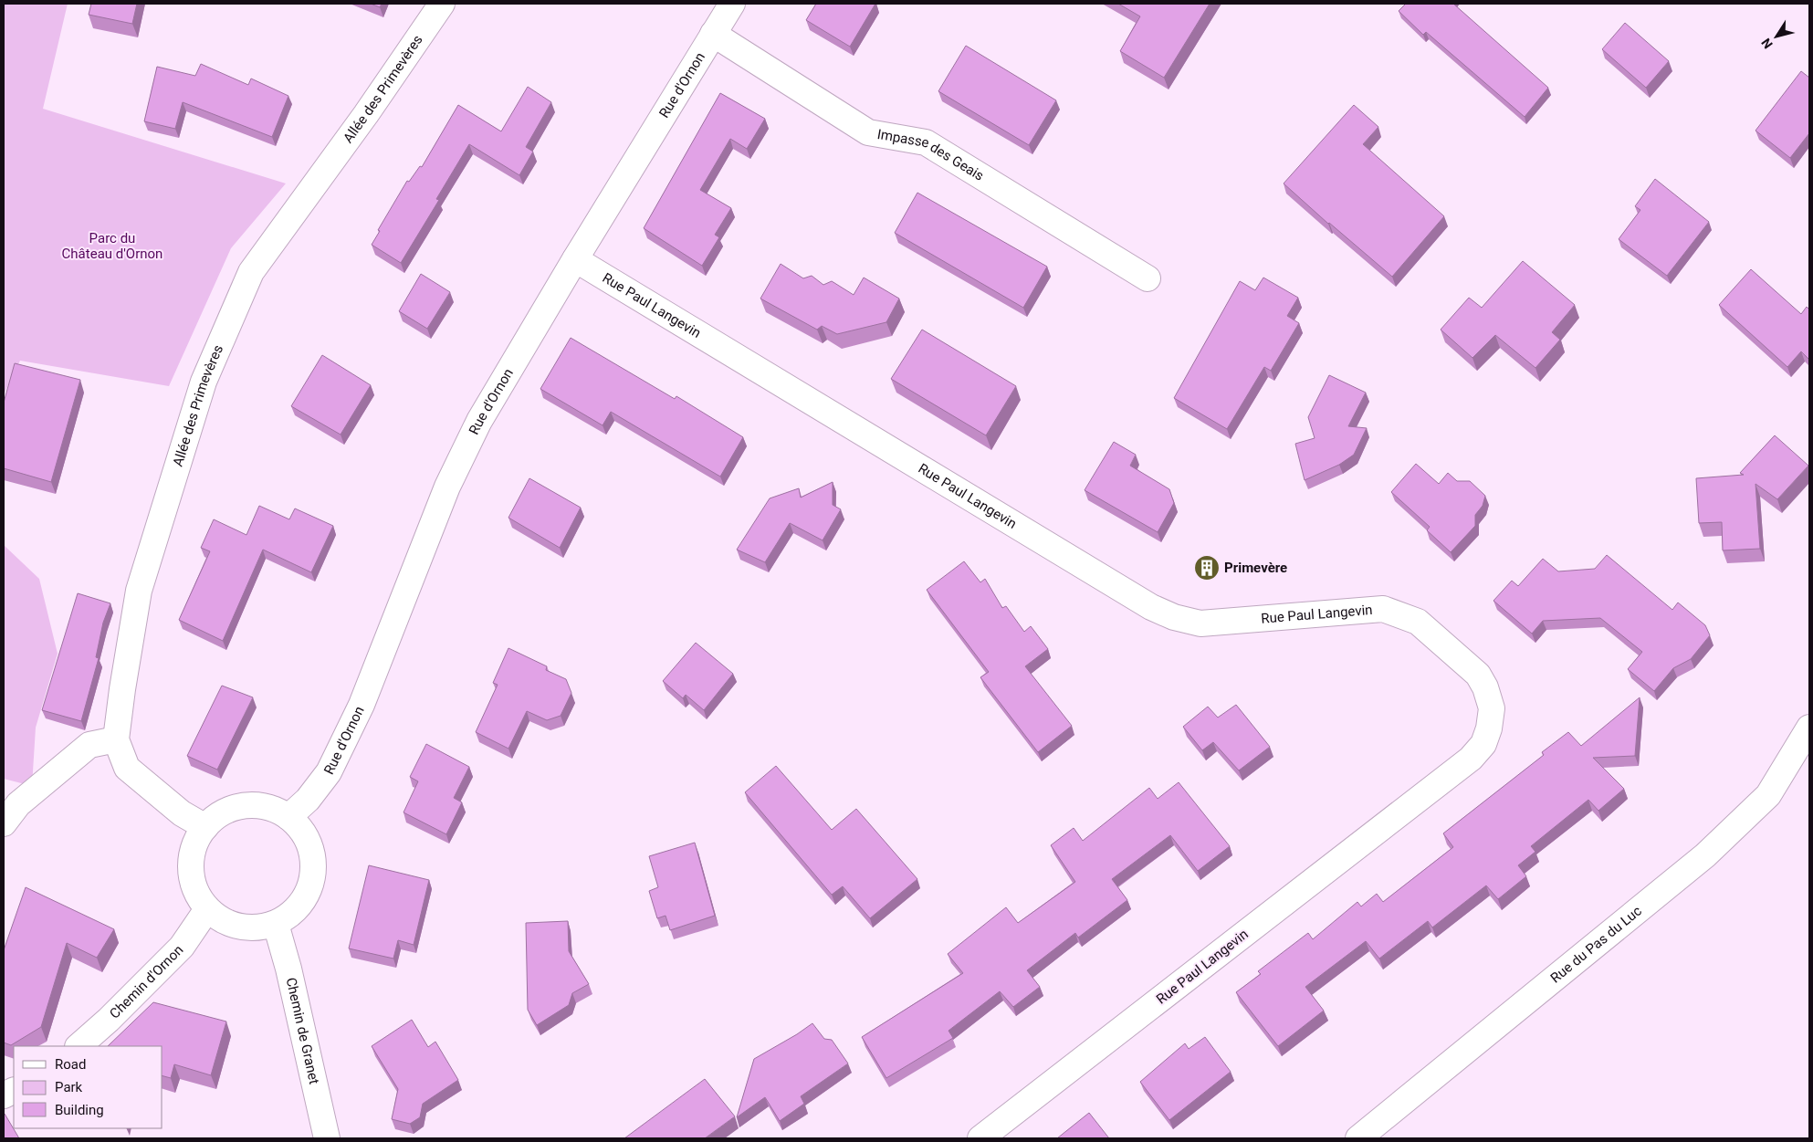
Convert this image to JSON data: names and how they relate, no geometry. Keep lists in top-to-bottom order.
{
  "streets": {
    "street": [
      "Rue d'Ornon",
      "Allée des Primevères",
      "Impasse des Geais",
      "Rue Paul Langevin",
      "Rue du Pas du Luc",
      "Chemin d'Ornon",
      "Chemin de Granet"
    ]
  },
  "crossings": [
    ["Rue d'Ornon", "Allée des Primevères"],
    ["Rue d'Ornon", "Impasse des Geais"],
    ["Rue d'Ornon", "Rue Paul Langevin"],
    ["Rue d'Ornon", "Chemin d'Ornon"],
    ["Rue d'Ornon", "Chemin de Granet"],
    ["Allée des Primevères", "Chemin d'Ornon"],
    ["Allée des Primevères", "Chemin de Granet"],
    ["Chemin d'Ornon", "Chemin de Granet"]
  ],
  "parks": ["Parc du Château d'Ornon"],
  "places": {
    "building": ["Primevère"]
  },
  "legend": ["Road", "Park", "Building"],
  "north": "bottom left"
}
